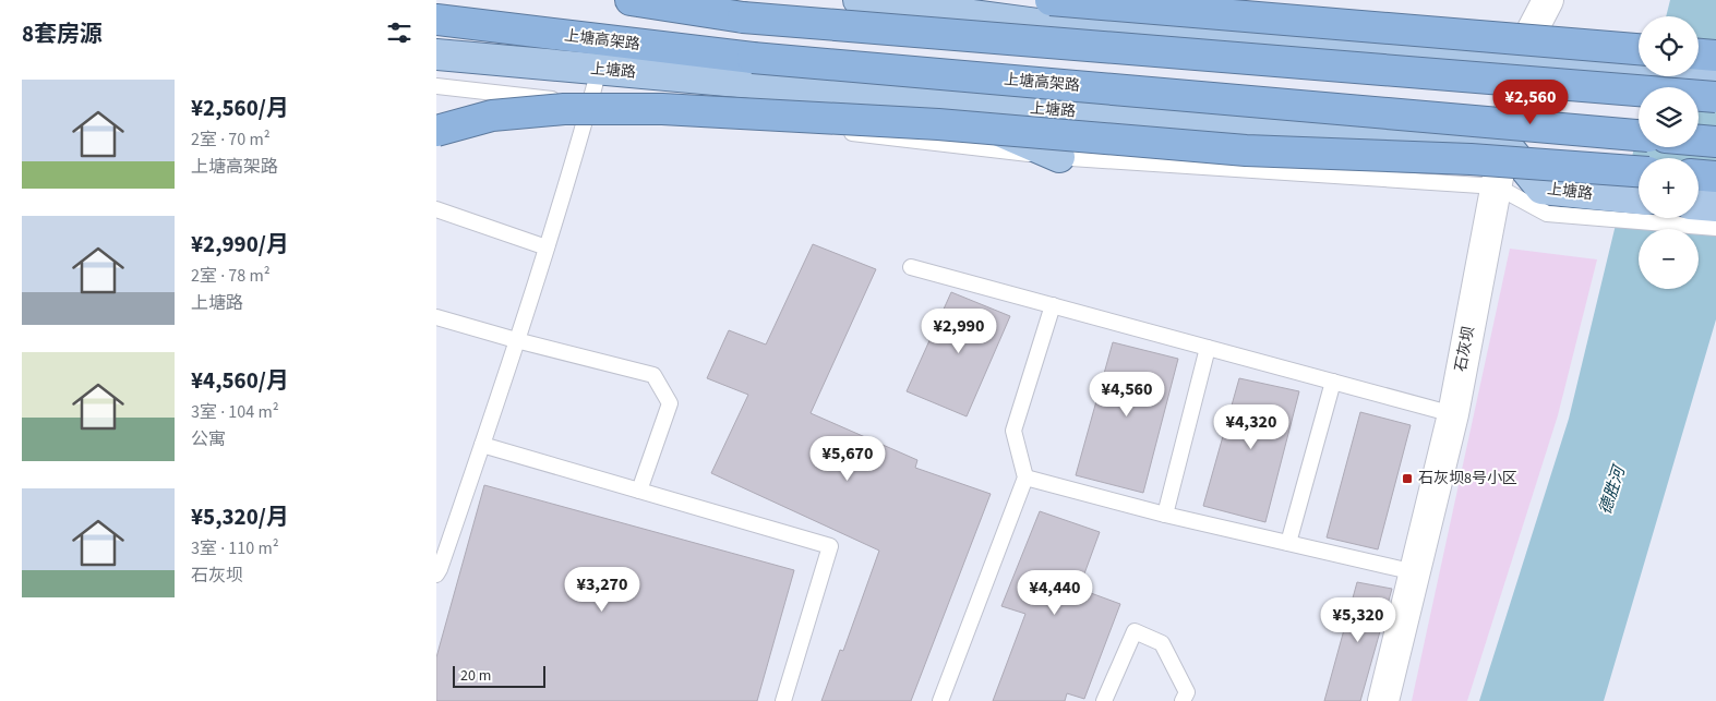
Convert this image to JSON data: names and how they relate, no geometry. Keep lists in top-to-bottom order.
{
  "streets": {
    "highway": ["上塘高架路"],
    "main road": ["上塘路"],
    "street": ["石灰坝"]
  },
  "crossings": [
    ["上塘路", "石灰坝"]
  ],
  "water": ["德胜河"],
  "places": {
    "transit": ["石灰坝8号小区"]
  },
  "scale_bar": "20 m",
  "page": {
    "heading": "8套房源",
    "map_buttons": ["+", "−"],
    "list": [
      {
        "name": "¥2,560/月",
        "note": "2室 · 70 m² · 上塘高架路"
      },
      {
        "name": "¥2,990/月",
        "note": "2室 · 78 m² · 上塘路"
      },
      {
        "name": "¥4,560/月",
        "note": "3室 · 104 m² · 公寓"
      },
      {
        "name": "¥5,320/月",
        "note": "3室 · 110 m² · 石灰坝"
      }
    ],
    "price": [
      "¥2,560",
      "¥2,990",
      "¥4,560",
      "¥4,320",
      "¥5,670",
      "¥3,270",
      "¥4,440",
      "¥5,320"
    ],
    "scale": "20 m"
  }
}
